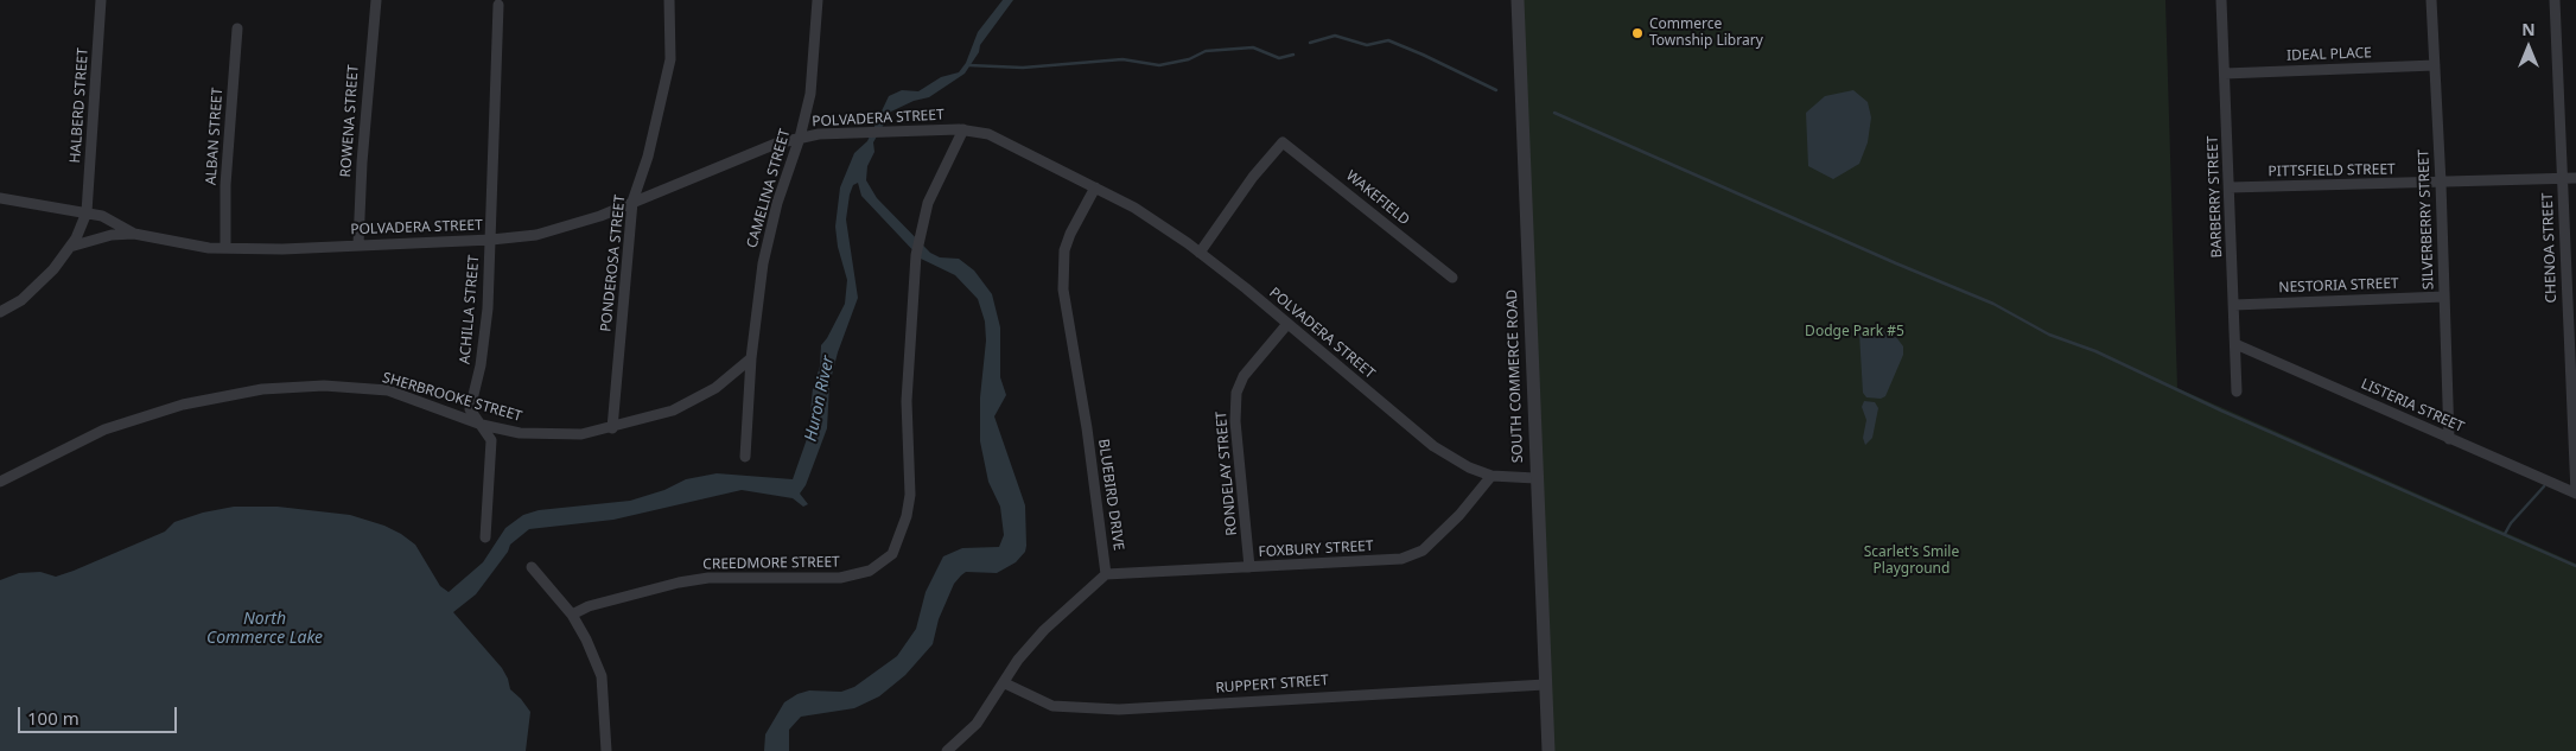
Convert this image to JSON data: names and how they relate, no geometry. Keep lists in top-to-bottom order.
{
  "streets": {
    "street": [
      "IDEAL PLACE",
      "HALBERD STREET",
      "POLVADERA STREET",
      "ROWENA STREET",
      "ALBAN STREET",
      "PITTSFIELD STREET",
      "CAMELINA STREET",
      "BARBERRY STREET",
      "WAKEFIELD",
      "SILVERBERRY STREET",
      "CHENOA STREET",
      "PONDEROSA STREET",
      "NESTORIA STREET",
      "ACHILLA STREET",
      "SOUTH COMMERCE ROAD",
      "SHERBROOKE STREET",
      "LISTERIA STREET",
      "RONDELAY STREET",
      "BLUEBIRD DRIVE",
      "FOXBURY STREET",
      "CREEDMORE STREET",
      "RUPPERT STREET"
    ]
  },
  "crossings": [
    ["IDEAL PLACE", "BARBERRY STREET"],
    ["IDEAL PLACE", "SILVERBERRY STREET"],
    ["HALBERD STREET", "POLVADERA STREET"],
    ["POLVADERA STREET", "ROWENA STREET"],
    ["POLVADERA STREET", "ALBAN STREET"],
    ["POLVADERA STREET", "CAMELINA STREET"],
    ["POLVADERA STREET", "WAKEFIELD"],
    ["POLVADERA STREET", "PONDEROSA STREET"],
    ["POLVADERA STREET", "ACHILLA STREET"],
    ["POLVADERA STREET", "SOUTH COMMERCE ROAD"],
    ["POLVADERA STREET", "RONDELAY STREET"],
    ["POLVADERA STREET", "BLUEBIRD DRIVE"],
    ["POLVADERA STREET", "FOXBURY STREET"],
    ["POLVADERA STREET", "CREEDMORE STREET"],
    ["PITTSFIELD STREET", "BARBERRY STREET"],
    ["PITTSFIELD STREET", "SILVERBERRY STREET"],
    ["PITTSFIELD STREET", "CHENOA STREET"],
    ["CAMELINA STREET", "SHERBROOKE STREET"],
    ["BARBERRY STREET", "NESTORIA STREET"],
    ["BARBERRY STREET", "LISTERIA STREET"],
    ["SILVERBERRY STREET", "NESTORIA STREET"],
    ["SILVERBERRY STREET", "LISTERIA STREET"],
    ["CHENOA STREET", "LISTERIA STREET"],
    ["PONDEROSA STREET", "SHERBROOKE STREET"],
    ["ACHILLA STREET", "SHERBROOKE STREET"],
    ["SOUTH COMMERCE ROAD", "RUPPERT STREET"],
    ["RONDELAY STREET", "FOXBURY STREET"],
    ["BLUEBIRD DRIVE", "FOXBURY STREET"]
  ],
  "water": ["Huron River", "North Commerce Lake"],
  "parks": ["Dodge Park #5", "Scarlet's Smile Playground"],
  "places": ["Commerce Township Library"],
  "scale_bar": "100 m",
  "north": "top"
}
